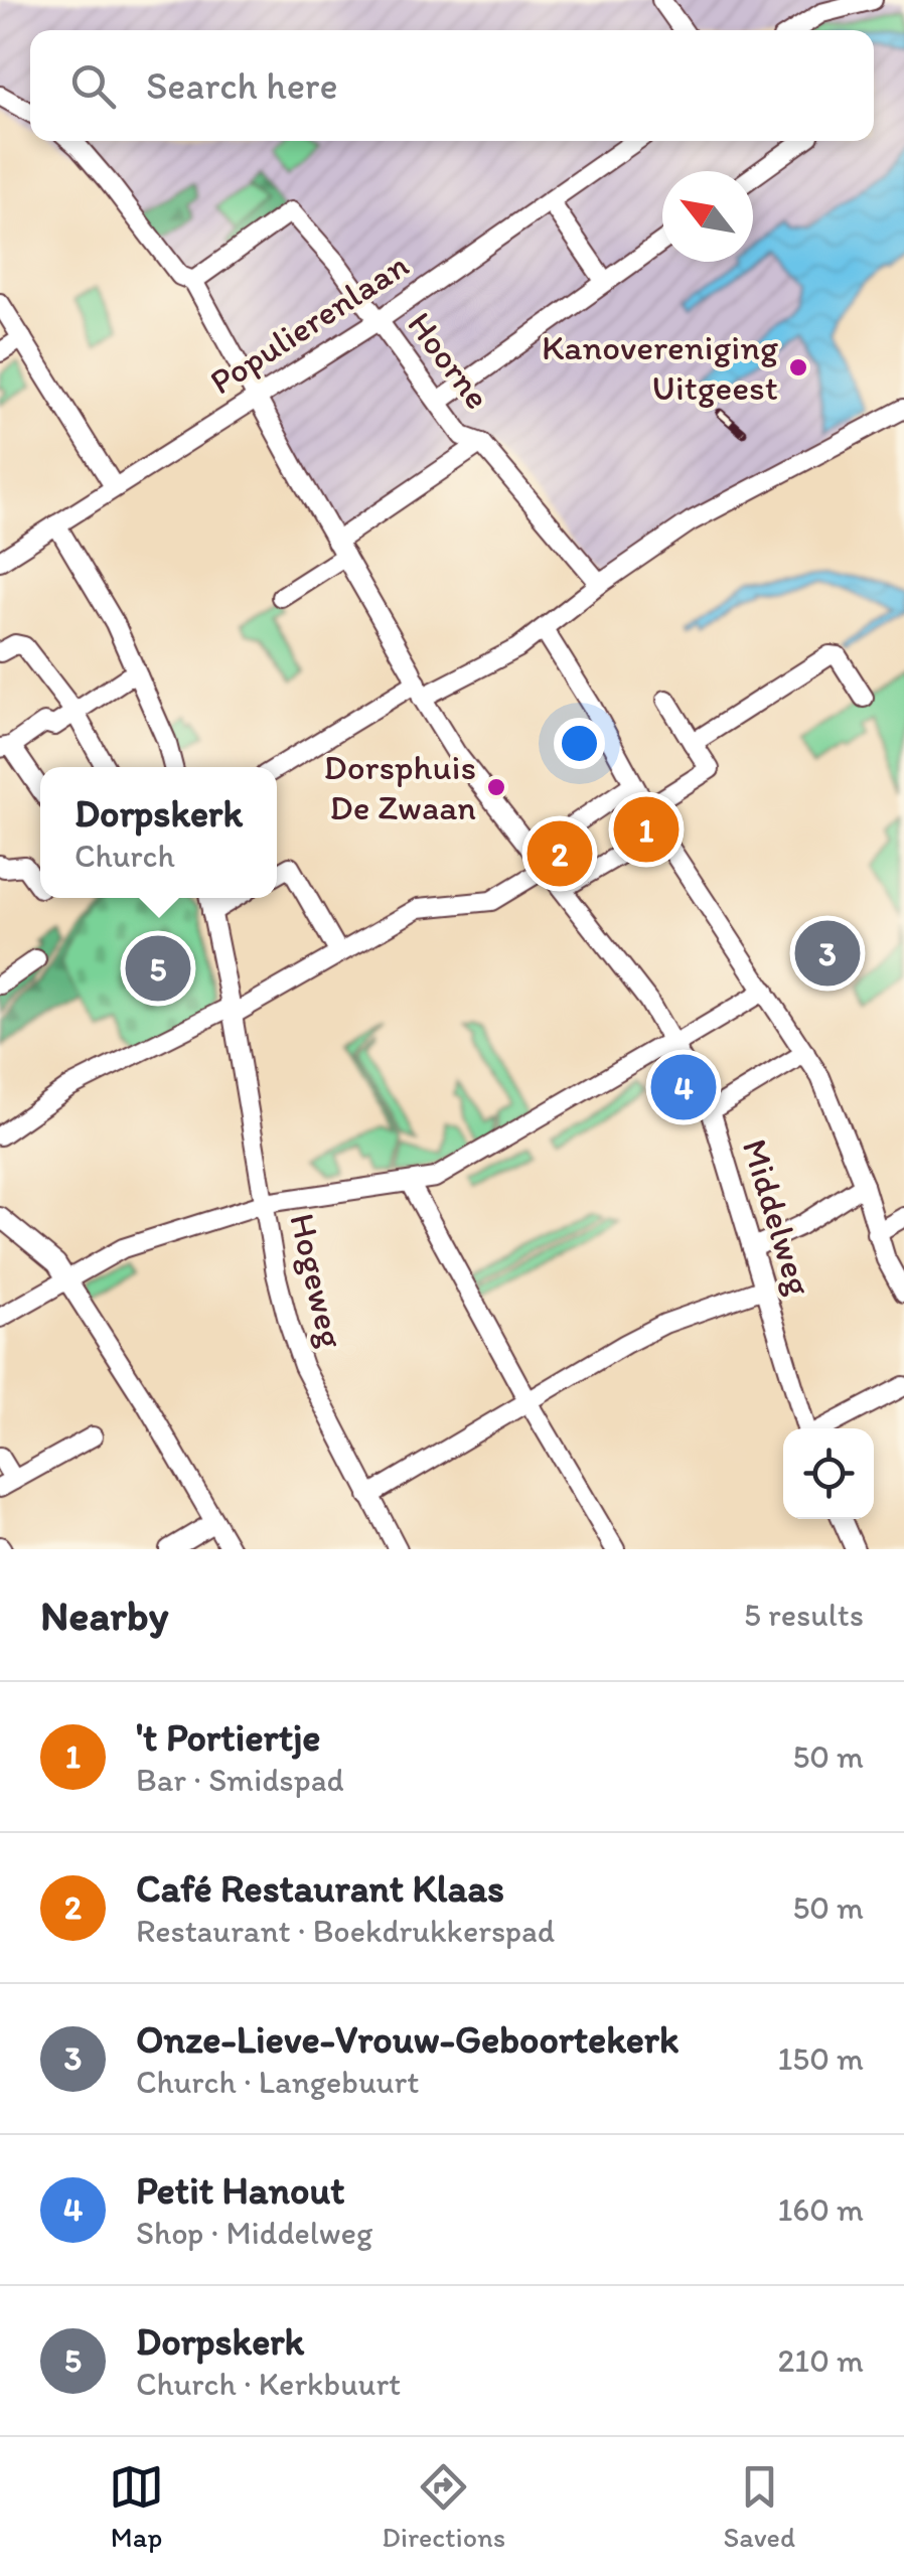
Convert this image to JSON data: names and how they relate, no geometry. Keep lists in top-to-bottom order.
{
  "streets": {
    "street": [
      "Populierenlaan",
      "Hoorne",
      "Middelweg",
      "Hogeweg"
    ]
  },
  "crossings": [
    ["Populierenlaan", "Hoorne"],
    ["Populierenlaan", "Middelweg"],
    ["Hoorne", "Middelweg"]
  ],
  "places": ["Kanovereniging Uitgeest", "Dorsphuis De Zwaan"],
  "north": "top left",
  "page": {
    "search": "Search here",
    "popup": ["Dorpskerk", "Church"],
    "pins": [
      "1",
      "2",
      "3",
      "5",
      "4"
    ],
    "heading": ["Nearby", "5 results"],
    "list": [
      {
        "mark": "1",
        "name": "'t Portiertje",
        "note": "Bar · Smidspad",
        "value": "50 m"
      },
      {
        "mark": "2",
        "name": "Café Restaurant Klaas",
        "note": "Restaurant · Boekdrukkerspad",
        "value": "50 m"
      },
      {
        "mark": "3",
        "name": "Onze-Lieve-Vrouw-Geboortekerk",
        "note": "Church · Langebuurt",
        "value": "150 m"
      },
      {
        "mark": "4",
        "name": "Petit Hanout",
        "note": "Shop · Middelweg",
        "value": "160 m"
      },
      {
        "mark": "5",
        "name": "Dorpskerk",
        "note": "Church · Kerkbuurt",
        "value": "210 m"
      }
    ],
    "nav": ["Map", "Directions", "Saved"]
  }
}
